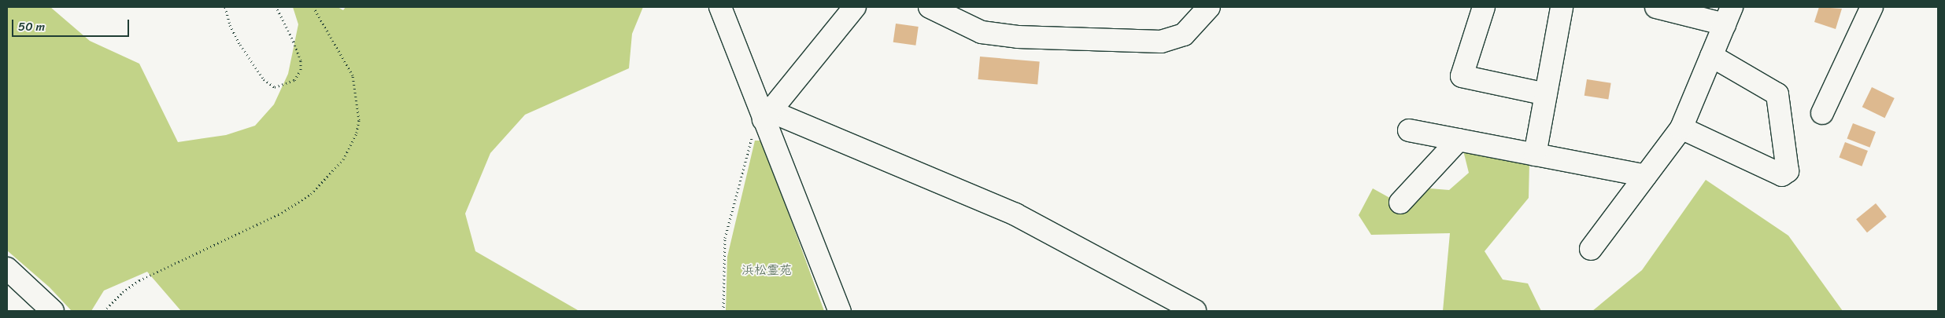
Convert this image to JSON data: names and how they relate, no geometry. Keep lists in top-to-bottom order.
{
  "parks": ["浜松霊苑"],
  "scale_bar": "50 m"
}
